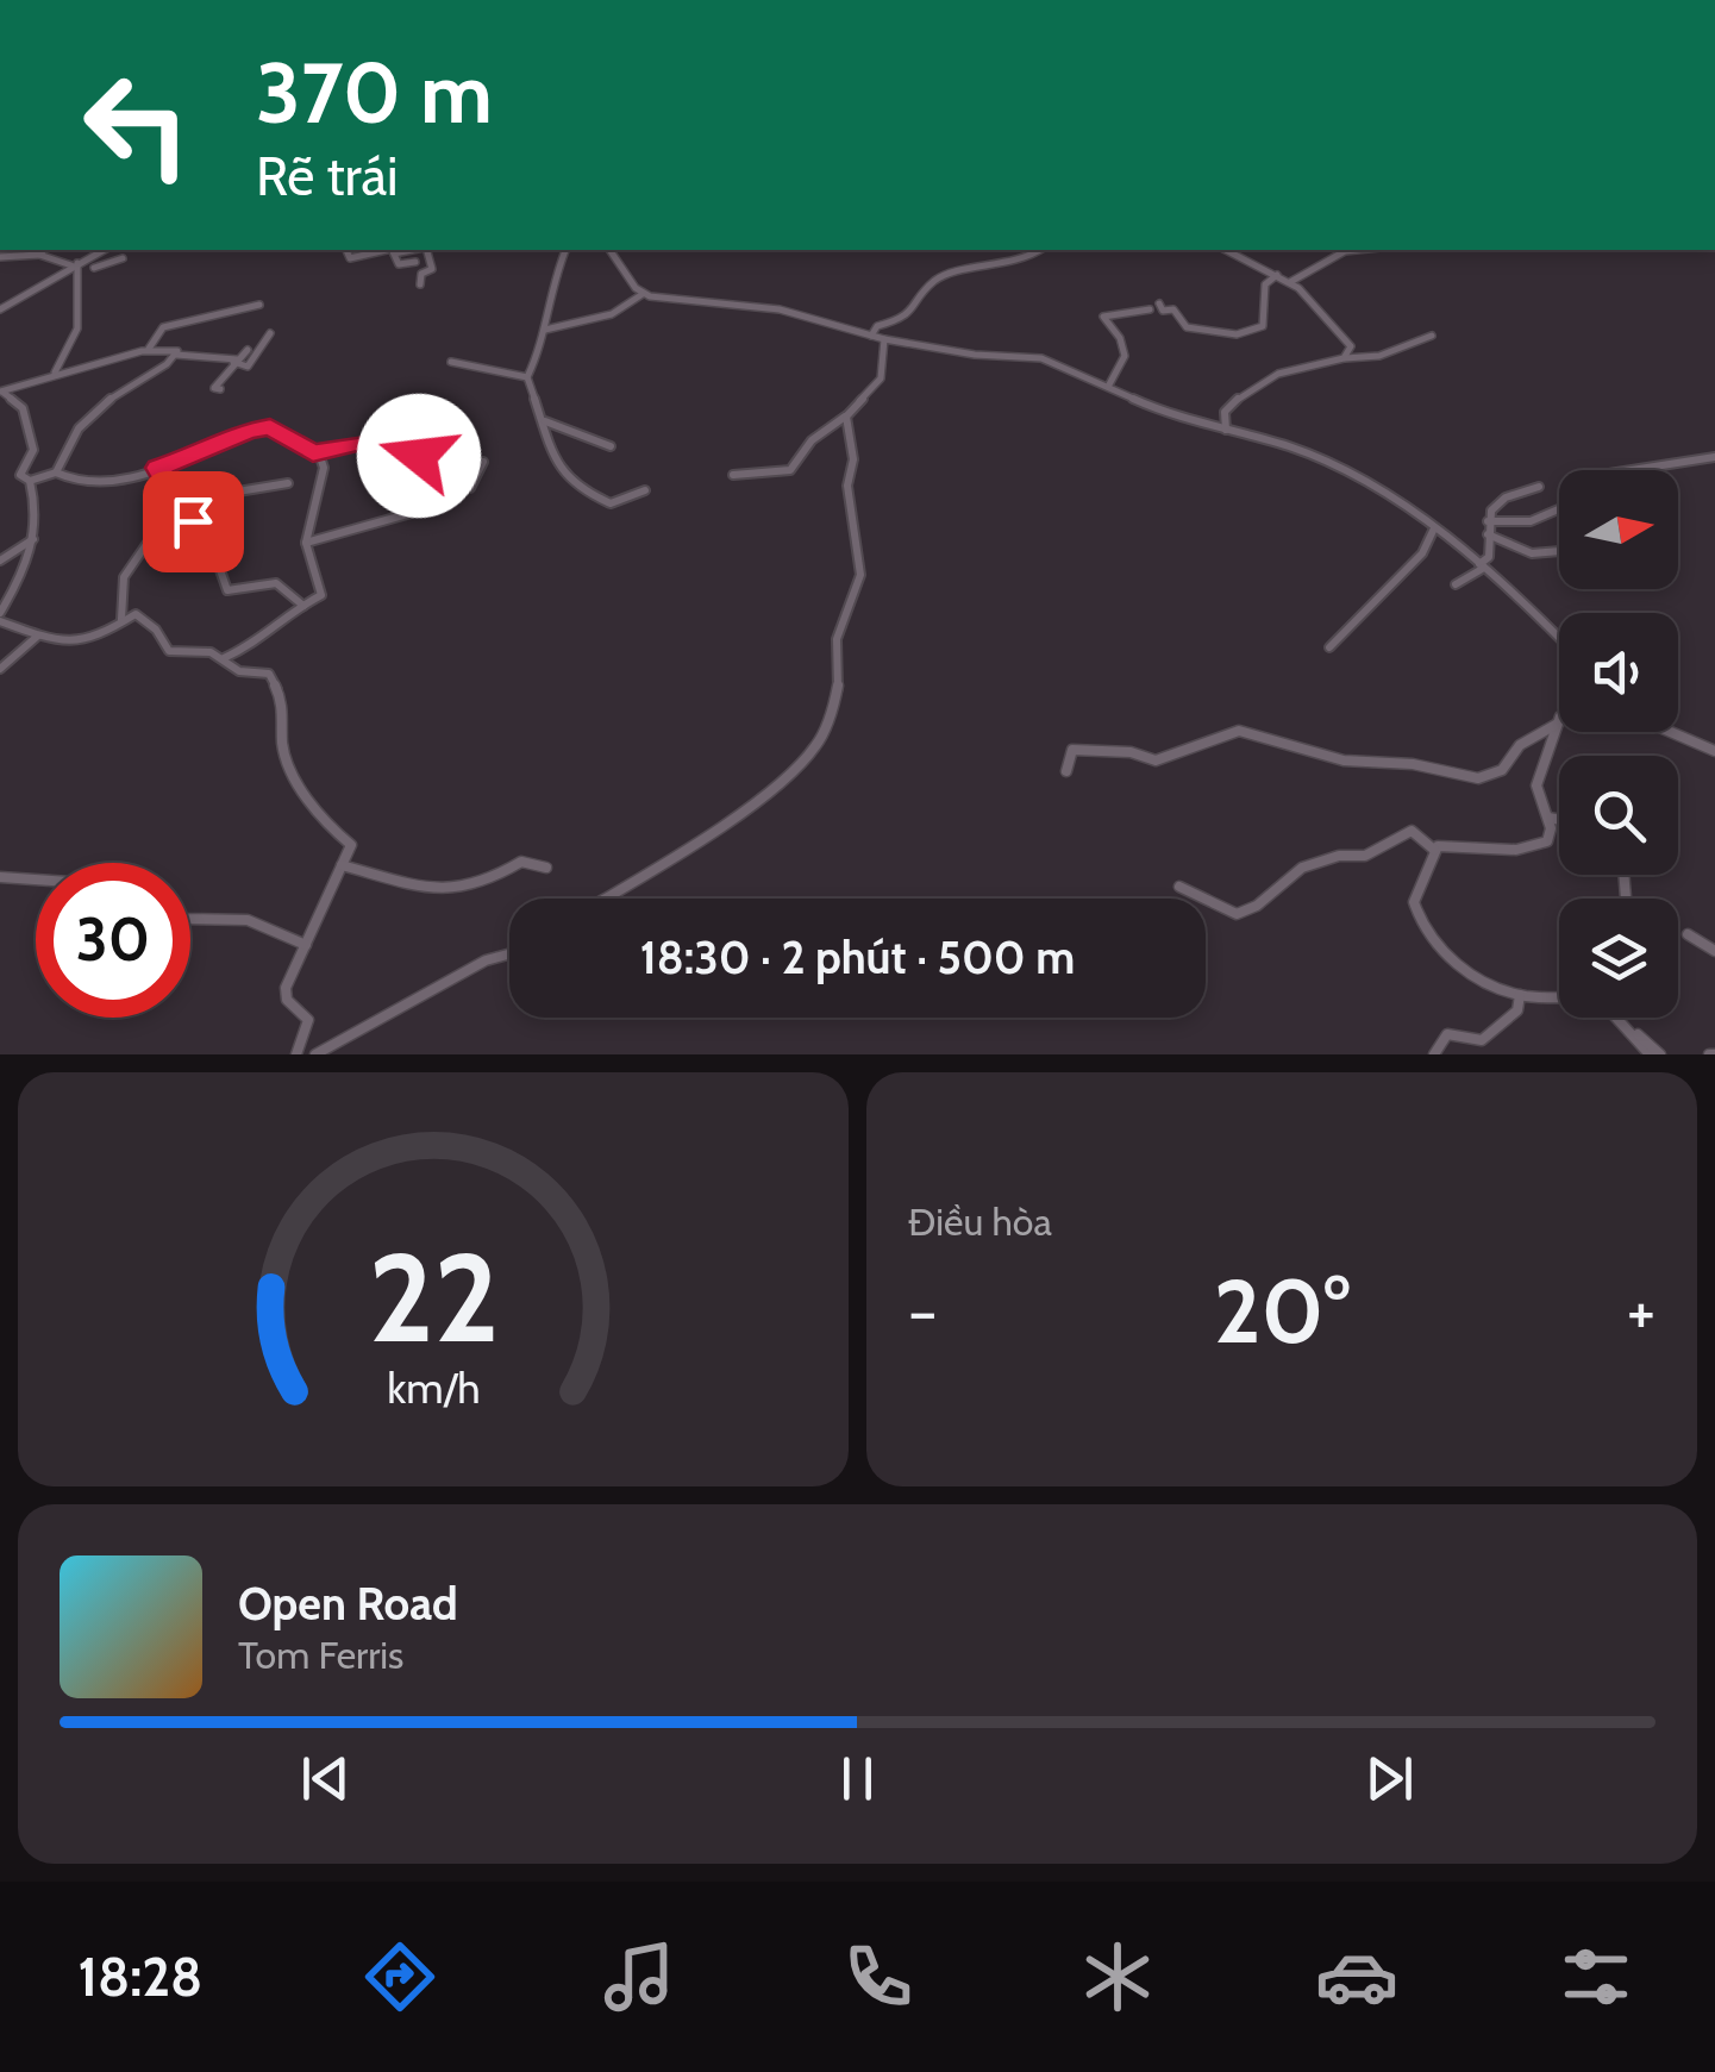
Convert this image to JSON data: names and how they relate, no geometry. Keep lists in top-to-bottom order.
{
  "north": "right",
  "page": {
    "turn": ["370 m", "Rẽ trái"],
    "limit": "30",
    "trip": "18:30 · 2 phút · 500 m",
    "tile": "Điều hòa",
    "heat": ["−", "20°", "+"],
    "song": ["Open Road", "Tom Ferris"],
    "tabs": "18:28",
    "gauge": ["22", "km/h"]
  }
}
